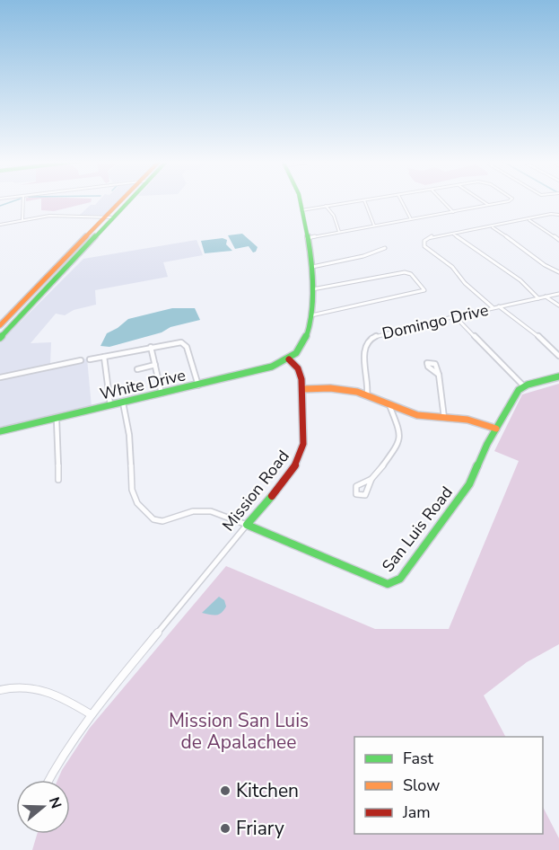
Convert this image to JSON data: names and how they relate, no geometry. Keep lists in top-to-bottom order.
{
  "streets": {
    "street": [
      "Domingo Drive",
      "White Drive",
      "Mission Road",
      "San Luis Road"
    ]
  },
  "crossings": [
    ["White Drive", "Mission Road"],
    ["Mission Road", "San Luis Road"]
  ],
  "parks": ["Mission San Luis de Apalachee"],
  "places": ["Kitchen", "Friary"],
  "legend": ["Fast", "Slow", "Jam"],
  "north": "right"
}
